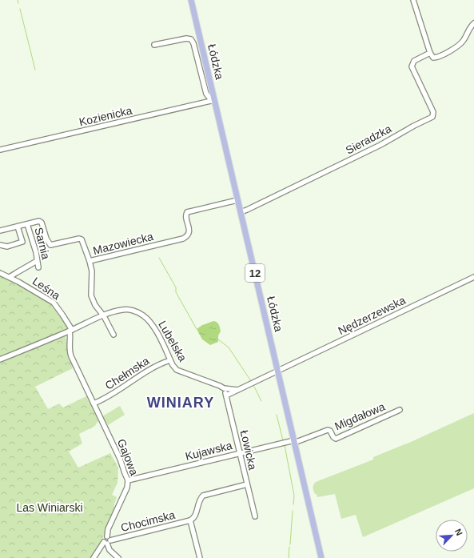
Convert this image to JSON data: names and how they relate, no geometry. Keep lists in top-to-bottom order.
{
  "streets": {
    "main road": ["Łódzka", "12"],
    "street": [
      "Kozienicka",
      "Sieradzka",
      "Sarnia",
      "Mazowiecka",
      "Leśna",
      "Nędzerzewska",
      "Lubelska",
      "Chełmska",
      "Migdałowa",
      "Łowicka",
      "Kujawska",
      "Gajowa",
      "Chocimska"
    ]
  },
  "crossings": [
    ["Łódzka", "Kozienicka"],
    ["Łódzka", "Sieradzka"],
    ["Łódzka", "Mazowiecka"],
    ["Łódzka", "Nędzerzewska"],
    ["Łódzka", "Migdałowa"],
    ["Łódzka", "Kujawska"],
    ["Sarnia", "Mazowiecka"],
    ["Leśna", "Lubelska"],
    ["Lubelska", "Chełmska"],
    ["Lubelska", "Łowicka"],
    ["Chełmska", "Gajowa"],
    ["Migdałowa", "Kujawska"],
    ["Łowicka", "Kujawska"],
    ["Kujawska", "Gajowa"],
    ["Gajowa", "Chocimska"]
  ],
  "districts": ["WINIARY"],
  "parks": ["Las Winiarski"],
  "north": "top right"
}
